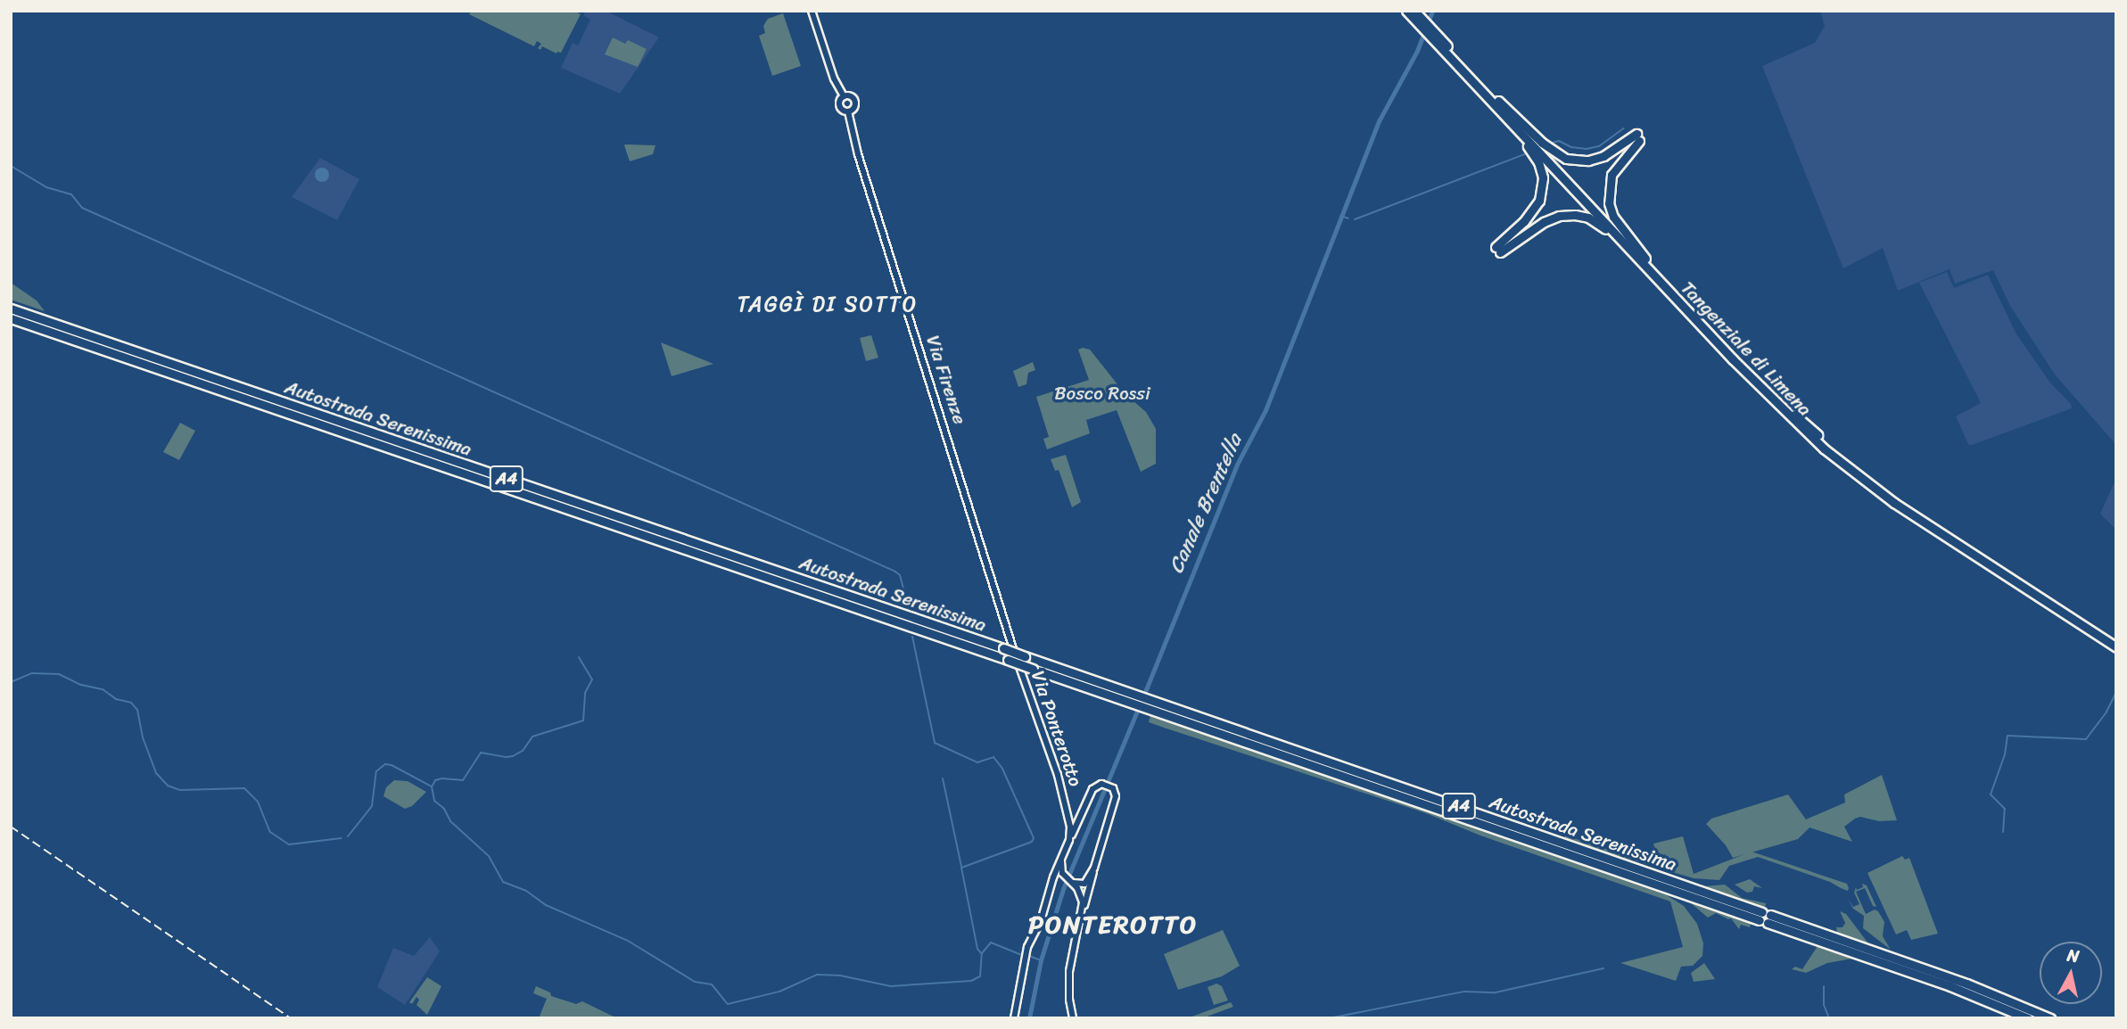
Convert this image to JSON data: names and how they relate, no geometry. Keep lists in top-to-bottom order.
{
  "streets": {
    "highway": ["Tangenziale di Limena", "Autostrada Serenissima", "A4"],
    "main road": ["Via Firenze", "Via Ponterotto"]
  },
  "crossings": [
    ["Via Firenze", "Autostrada Serenissima"],
    ["Via Firenze", "Via Ponterotto"],
    ["Autostrada Serenissima", "Via Ponterotto"]
  ],
  "districts": ["TAGGÌ DI SOTTO", "PONTEROTTO"],
  "water": ["Canale Brentella"],
  "parks": ["Bosco Rossi"],
  "north": "top"
}
